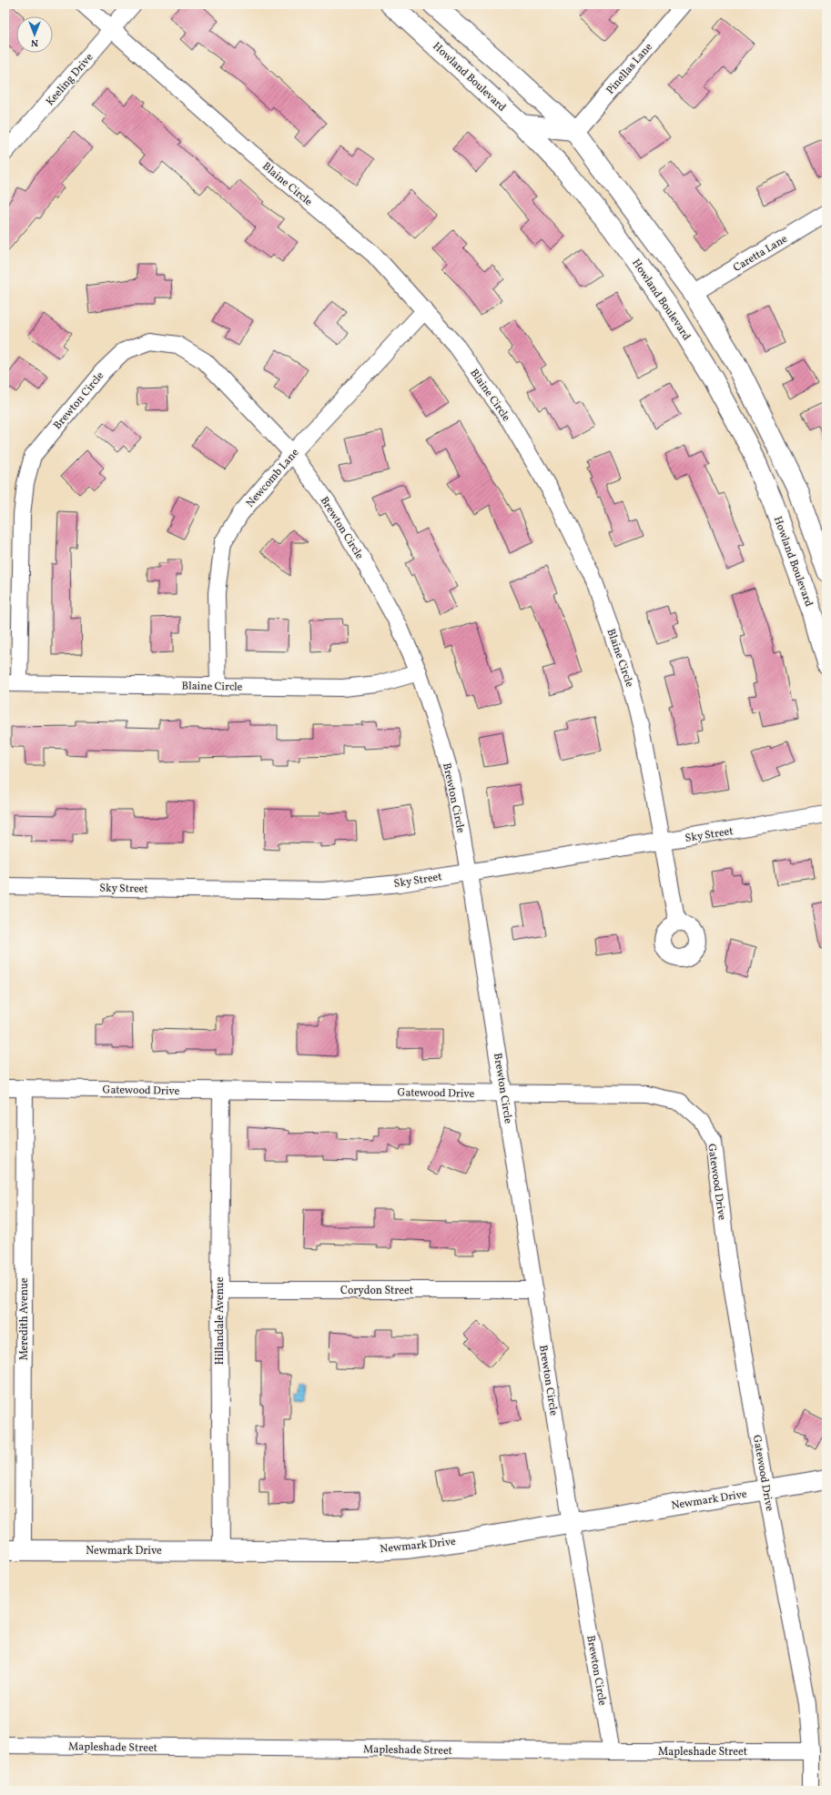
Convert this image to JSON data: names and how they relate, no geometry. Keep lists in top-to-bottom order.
{
  "streets": {
    "main road": ["Howland Boulevard", "Newmark Drive"],
    "street": [
      "Pinellas Lane",
      "Keeling Drive",
      "Blaine Circle",
      "Caretta Lane",
      "Brewton Circle",
      "Newcomb Lane",
      "Sky Street",
      "Gatewood Drive",
      "Corydon Street",
      "Meredith Avenue",
      "Hillandale Avenue",
      "Mapleshade Street"
    ]
  },
  "crossings": [
    ["Keeling Drive", "Blaine Circle"],
    ["Blaine Circle", "Brewton Circle"],
    ["Blaine Circle", "Newcomb Lane"],
    ["Blaine Circle", "Sky Street"],
    ["Brewton Circle", "Newcomb Lane"],
    ["Brewton Circle", "Sky Street"],
    ["Brewton Circle", "Gatewood Drive"],
    ["Brewton Circle", "Corydon Street"],
    ["Brewton Circle", "Newmark Drive"],
    ["Brewton Circle", "Mapleshade Street"],
    ["Gatewood Drive", "Meredith Avenue"],
    ["Gatewood Drive", "Hillandale Avenue"],
    ["Gatewood Drive", "Newmark Drive"],
    ["Gatewood Drive", "Mapleshade Street"],
    ["Corydon Street", "Hillandale Avenue"],
    ["Meredith Avenue", "Newmark Drive"],
    ["Hillandale Avenue", "Newmark Drive"]
  ],
  "north": "bottom"
}
